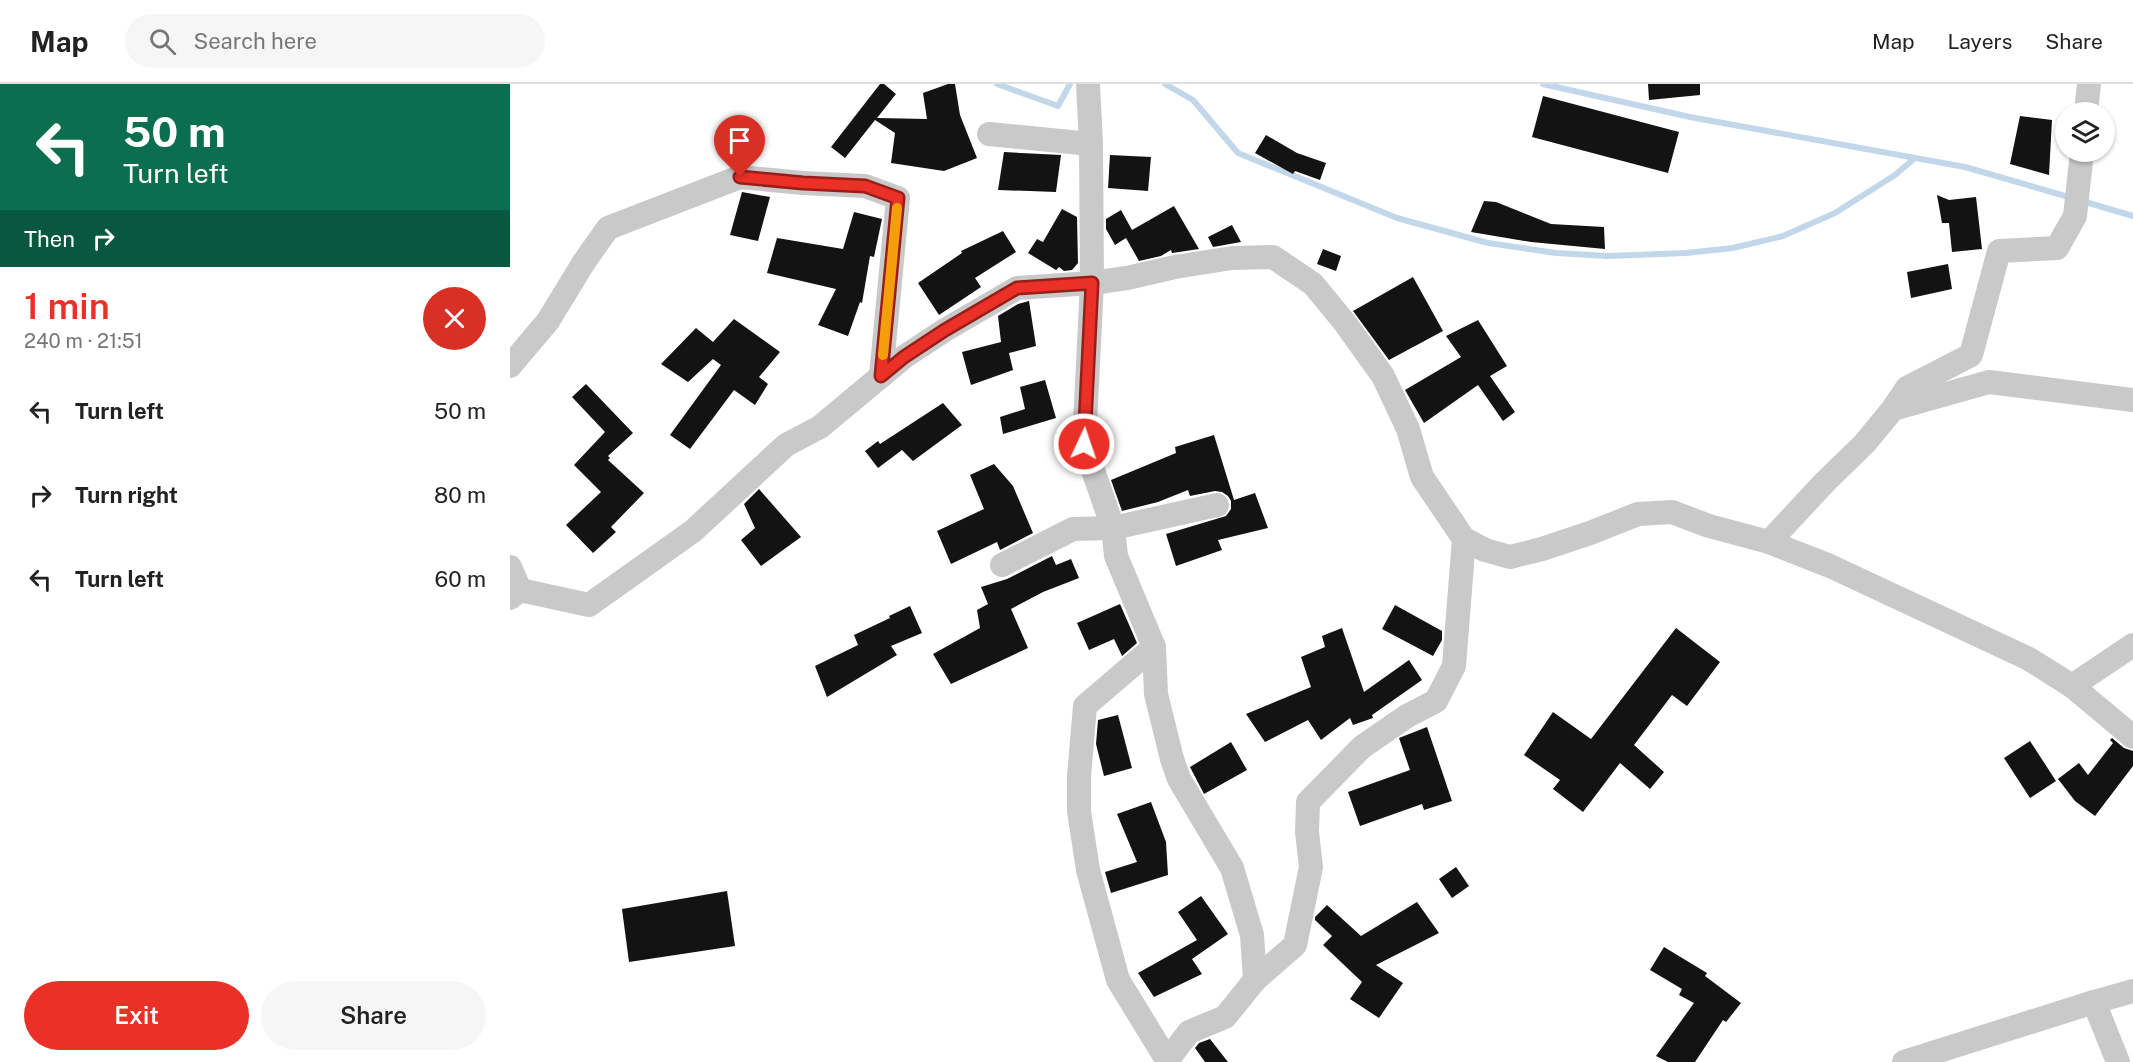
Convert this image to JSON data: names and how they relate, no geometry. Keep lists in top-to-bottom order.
{
  "page": {
    "header": "Map",
    "search": "Search here",
    "nav": ["Map", "Layers", "Share"],
    "turn": ["50 m", "Turn left"],
    "then": "Then",
    "heading": ["1 min", "240 m · 21:51"],
    "list": [
      {
        "name": "Turn left",
        "value": "50 m"
      },
      {
        "name": "Turn right",
        "value": "80 m"
      },
      {
        "name": "Turn left",
        "value": "60 m"
      }
    ],
    "buttons": ["Exit", "Share"]
  }
}
